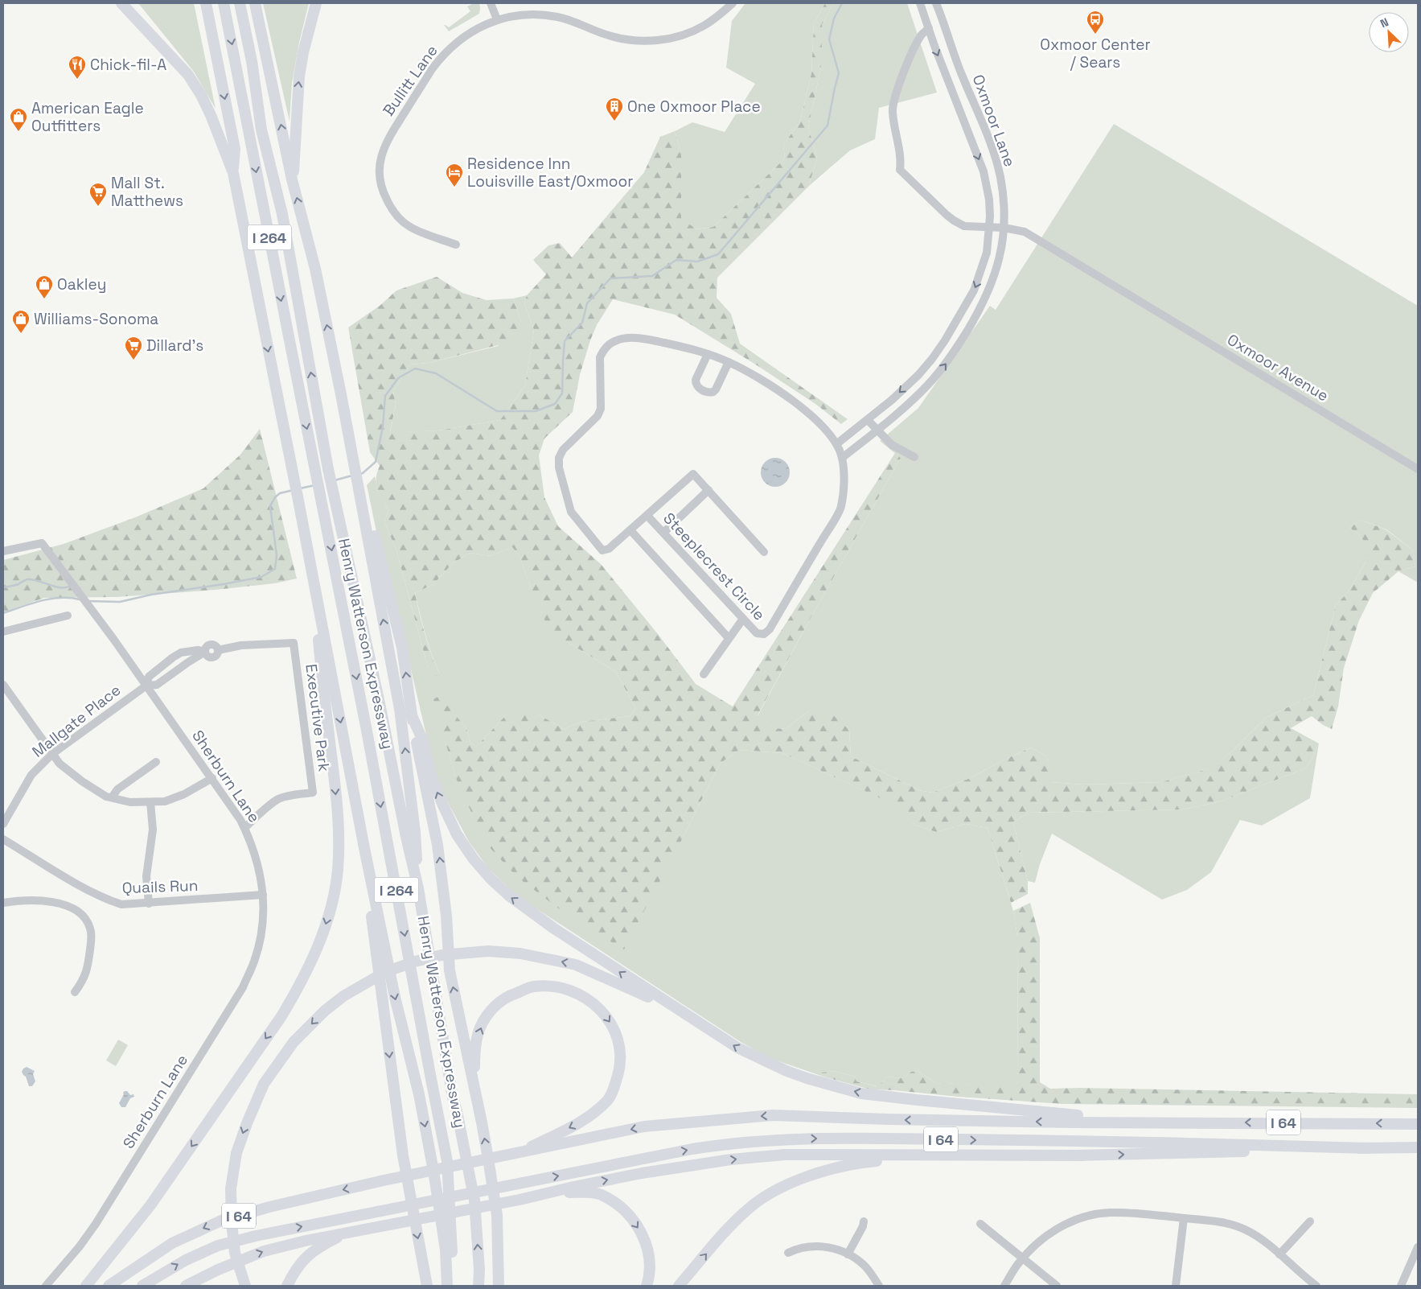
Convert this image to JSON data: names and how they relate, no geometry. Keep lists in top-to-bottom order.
{
  "streets": {
    "highway": ["I 264", "Henry Watterson Expressway", "I 64"],
    "street": [
      "Bullitt Lane",
      "Oxmoor Lane",
      "Oxmoor Avenue",
      "Steeplecrest Circle",
      "Executive Park",
      "Mallgate Place",
      "Sherburn Lane",
      "Quails Run"
    ]
  },
  "crossings": [
    ["Oxmoor Lane", "Oxmoor Avenue"],
    ["Oxmoor Lane", "Steeplecrest Circle"],
    ["Executive Park", "Mallgate Place"],
    ["Executive Park", "Sherburn Lane"],
    ["Mallgate Place", "Sherburn Lane"],
    ["Sherburn Lane", "Quails Run"]
  ],
  "places": {
    "bus stop": ["Oxmoor Center / Sears"],
    "restaurant": ["Chick-fil-A"],
    "building": ["One Oxmoor Place"],
    "shop": ["American Eagle Outfitters", "Oakley", "Williams-Sonoma"],
    "hotel": ["Residence Inn Louisville East/Oxmoor"],
    "supermarket": ["Mall St. Matthews", "Dillard's"]
  },
  "north": "top left"
}
